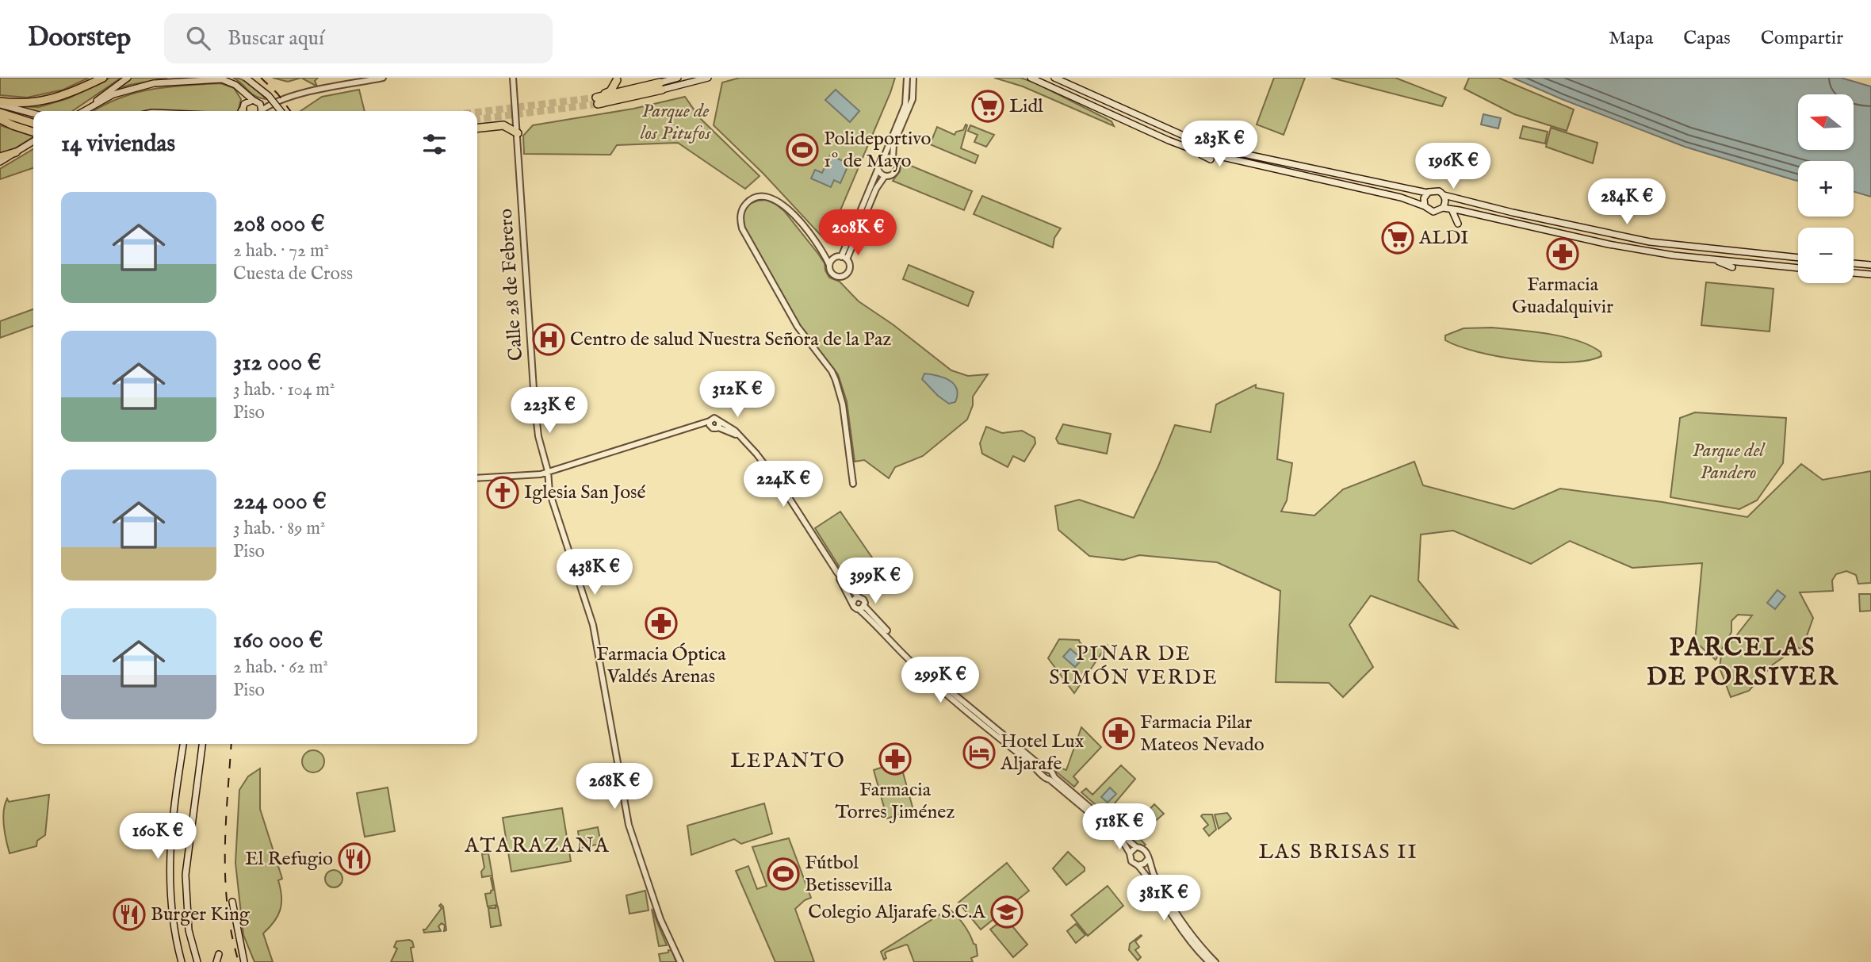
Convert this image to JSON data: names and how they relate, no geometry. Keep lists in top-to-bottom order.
{
  "streets": {
    "street": ["Calle 28 de Febrero"]
  },
  "districts": [
    "PARCELAS DE PORSIVER",
    "PINAR DE SIMÓN VERDE",
    "LEPANTO",
    "ATARAZANA",
    "LAS BRISAS II"
  ],
  "parks": ["Parque de los Pitufos", "Parque del Pandero"],
  "places": {
    "supermarket": ["Lidl", "ALDI"],
    "sports": ["Polideportivo 1º de Mayo", "Fútbol Betissevilla"],
    "pharmacy": [
      "Farmacia Guadalquivir",
      "Farmacia Óptica Valdés Arenas",
      "Farmacia Pilar Mateos Nevado",
      "Farmacia Torres Jiménez"
    ],
    "hospital": ["Centro de salud Nuestra Señora de la Paz"],
    "church": ["Iglesia San José"],
    "hotel": ["Hotel Lux Aljarafe"],
    "restaurant": ["El Refugio", "Burger King"],
    "school or university": ["Colegio Aljarafe S.C.A"]
  },
  "north": "left",
  "page": {
    "header": "Doorstep",
    "search": "Buscar aquí",
    "nav": ["Mapa", "Capas", "Compartir"],
    "map_buttons": ["+", "−"],
    "heading": "14 viviendas",
    "price": [
      "283K €",
      "196K €",
      "284K €",
      "208K €",
      "312K €",
      "223K €",
      "224K €",
      "438K €",
      "399K €",
      "299K €",
      "268K €",
      "518K €",
      "160K €",
      "381K €"
    ],
    "list": [
      {
        "name": "208 000 €",
        "note": "2 hab. · 72 m² · Cuesta de Cross"
      },
      {
        "name": "312 000 €",
        "note": "3 hab. · 104 m² · Piso"
      },
      {
        "name": "224 000 €",
        "note": "3 hab. · 89 m² · Piso"
      },
      {
        "name": "160 000 €",
        "note": "2 hab. · 62 m² · Piso"
      }
    ]
  }
}
